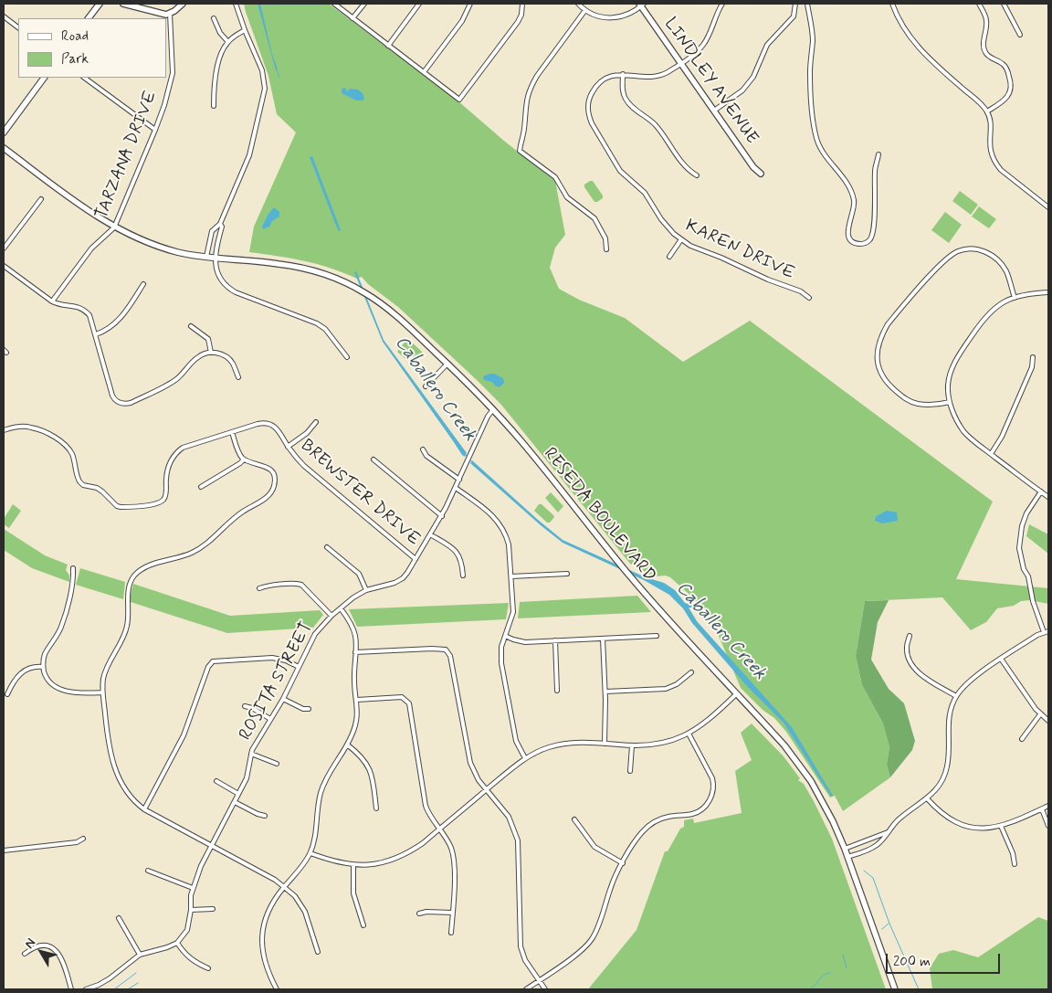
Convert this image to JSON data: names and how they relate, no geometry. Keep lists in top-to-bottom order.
{
  "streets": {
    "main road": ["LINDLEY AVENUE", "RESEDA BOULEVARD"],
    "street": [
      "TARZANA DRIVE",
      "KAREN DRIVE",
      "BREWSTER DRIVE",
      "ROSITA STREET"
    ]
  },
  "crossings": [
    ["LINDLEY AVENUE", "KAREN DRIVE"],
    ["TARZANA DRIVE", "RESEDA BOULEVARD"],
    ["BREWSTER DRIVE", "ROSITA STREET"],
    ["RESEDA BOULEVARD", "ROSITA STREET"]
  ],
  "water": ["Caballero Creek"],
  "legend": ["Road", "Park"],
  "scale_bar": "200 m",
  "north": "top left"
}
